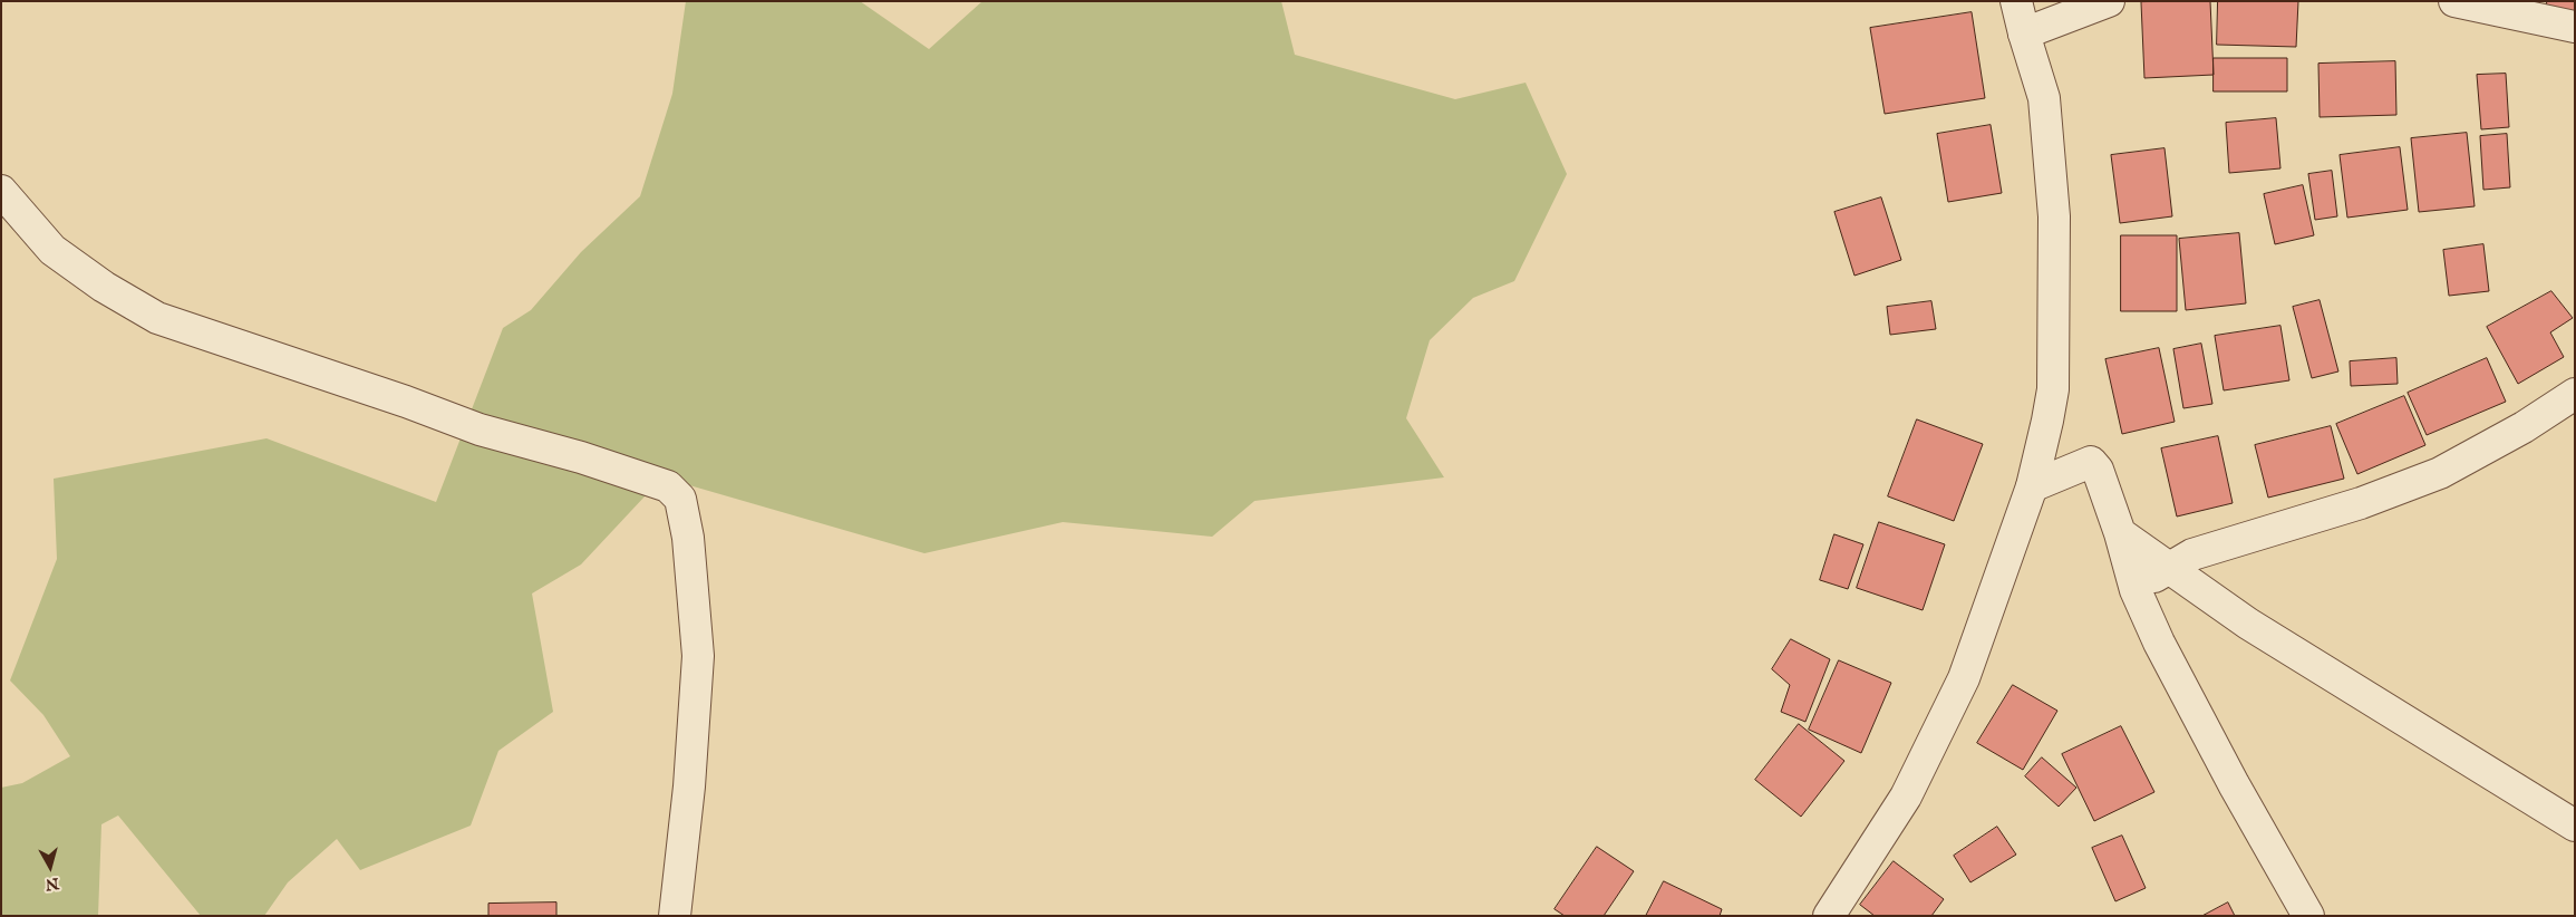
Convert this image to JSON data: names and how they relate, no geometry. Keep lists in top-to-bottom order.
{
  "north": "bottom"
}
